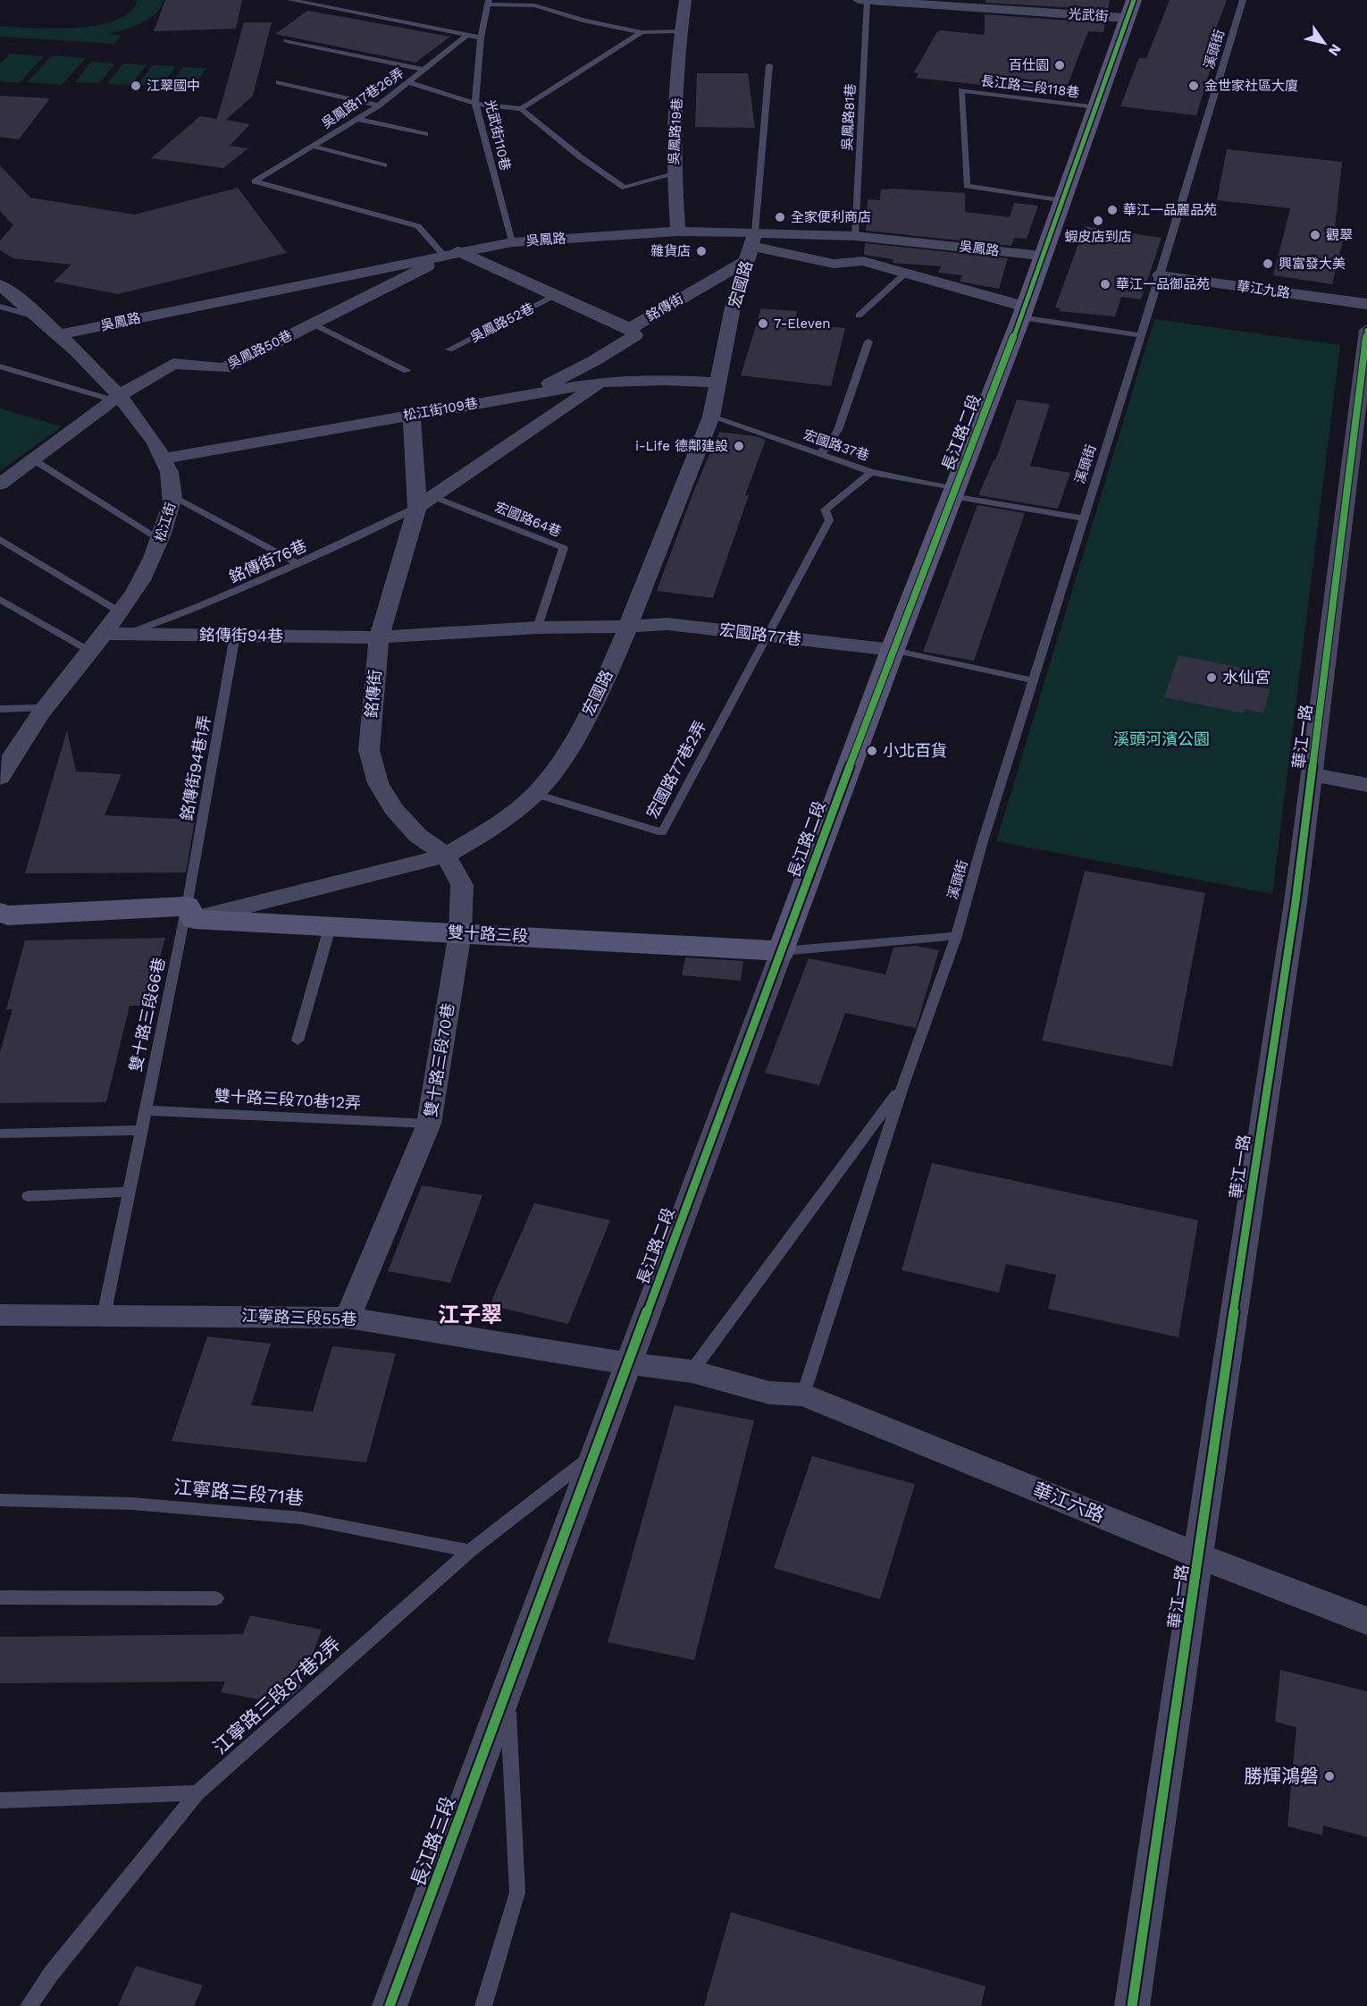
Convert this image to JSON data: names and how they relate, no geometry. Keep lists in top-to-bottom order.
{
  "streets": {
    "street": [
      "光武街",
      "吳鳳路19巷",
      "吳鳳路",
      "宏國路",
      "華江九路",
      "銘傳街",
      "吳鳳路52巷",
      "吳鳳路50巷",
      "松江街109巷",
      "長江路二段",
      "松江街",
      "宏國路77巷",
      "銘傳街94巷",
      "華江一路",
      "雙十路三段",
      "雙十路三段70巷",
      "江寧路三段55巷",
      "華江六路",
      "長江路三段"
    ],
    "lane": [
      "溪頭街",
      "長江路二段118巷",
      "吳鳳路17巷26弄",
      "吳鳳路81巷",
      "光武街110巷",
      "宏國路37巷",
      "宏國路64巷",
      "銘傳街76巷",
      "銘傳街94巷1弄",
      "宏國路77巷2弄",
      "雙十路三段66巷",
      "雙十路三段70巷12弄",
      "江寧路三段71巷",
      "江寧路三段87巷2弄"
    ]
  },
  "crossings": [
    ["光武街", "吳鳳路81巷"],
    ["光武街", "長江路二段"],
    ["溪頭街", "華江九路"],
    ["溪頭街", "宏國路37巷"],
    ["溪頭街", "華江六路"],
    ["長江路二段118巷", "長江路二段"],
    ["吳鳳路17巷26弄", "吳鳳路"],
    ["吳鳳路17巷26弄", "吳鳳路52巷"],
    ["吳鳳路17巷26弄", "吳鳳路50巷"],
    ["吳鳳路81巷", "吳鳳路"],
    ["吳鳳路19巷", "吳鳳路"],
    ["光武街110巷", "吳鳳路"],
    ["吳鳳路", "宏國路"],
    ["吳鳳路", "銘傳街"],
    ["吳鳳路", "吳鳳路52巷"],
    ["吳鳳路", "吳鳳路50巷"],
    ["吳鳳路", "長江路二段"],
    ["吳鳳路", "松江街"],
    ["宏國路", "銘傳街"],
    ["宏國路", "松江街109巷"],
    ["宏國路", "宏國路37巷"],
    ["宏國路", "宏國路77巷"],
    ["宏國路", "銘傳街94巷1弄"],
    ["宏國路", "宏國路77巷2弄"],
    ["宏國路", "雙十路三段"],
    ["宏國路", "雙十路三段66巷"],
    ["宏國路", "雙十路三段70巷"],
    ["銘傳街", "吳鳳路52巷"],
    ["銘傳街", "松江街109巷"],
    ["銘傳街", "宏國路64巷"],
    ["銘傳街", "銘傳街76巷"],
    ["銘傳街", "銘傳街94巷"],
    ["銘傳街", "雙十路三段70巷"],
    ["吳鳳路52巷", "吳鳳路50巷"],
    ["吳鳳路50巷", "松江街"],
    ["松江街109巷", "松江街"],
    ["長江路二段", "宏國路37巷"],
    ["長江路二段", "宏國路77巷"],
    ["長江路二段", "雙十路三段"],
    ["長江路二段", "江寧路三段55巷"],
    ["長江路二段", "江寧路三段87巷2弄"],
    ["長江路二段", "長江路三段"],
    ["宏國路64巷", "銘傳街76巷"],
    ["宏國路64巷", "宏國路77巷"],
    ["宏國路64巷", "銘傳街94巷"],
    ["松江街", "銘傳街94巷"],
    ["銘傳街76巷", "銘傳街94巷"],
    ["宏國路77巷", "銘傳街94巷"],
    ["宏國路77巷", "宏國路77巷2弄"],
    ["銘傳街94巷", "銘傳街94巷1弄"],
    ["華江一路", "華江六路"],
    ["銘傳街94巷1弄", "雙十路三段"],
    ["銘傳街94巷1弄", "雙十路三段66巷"],
    ["雙十路三段", "雙十路三段66巷"],
    ["雙十路三段", "雙十路三段70巷"],
    ["雙十路三段66巷", "雙十路三段70巷12弄"],
    ["雙十路三段66巷", "江寧路三段55巷"],
    ["雙十路三段70巷", "雙十路三段70巷12弄"],
    ["雙十路三段70巷", "江寧路三段55巷"],
    ["江寧路三段55巷", "華江六路"],
    ["江寧路三段71巷", "江寧路三段87巷2弄"]
  ],
  "districts": ["江子翠"],
  "parks": ["溪頭河濱公園"],
  "places": [
    "百仕園",
    "江翠國中",
    "金世家社區大廈",
    "華江一品麗品苑",
    "全家便利商店",
    "蝦皮店到店",
    "觀翠",
    "雜貨店",
    "興富發大美",
    "華江一品御品苑",
    "7-Eleven",
    "i-Life 德鄰建設",
    "水仙宮",
    "小北百貨",
    "勝輝鴻磐"
  ],
  "north": "bottom right"
}
